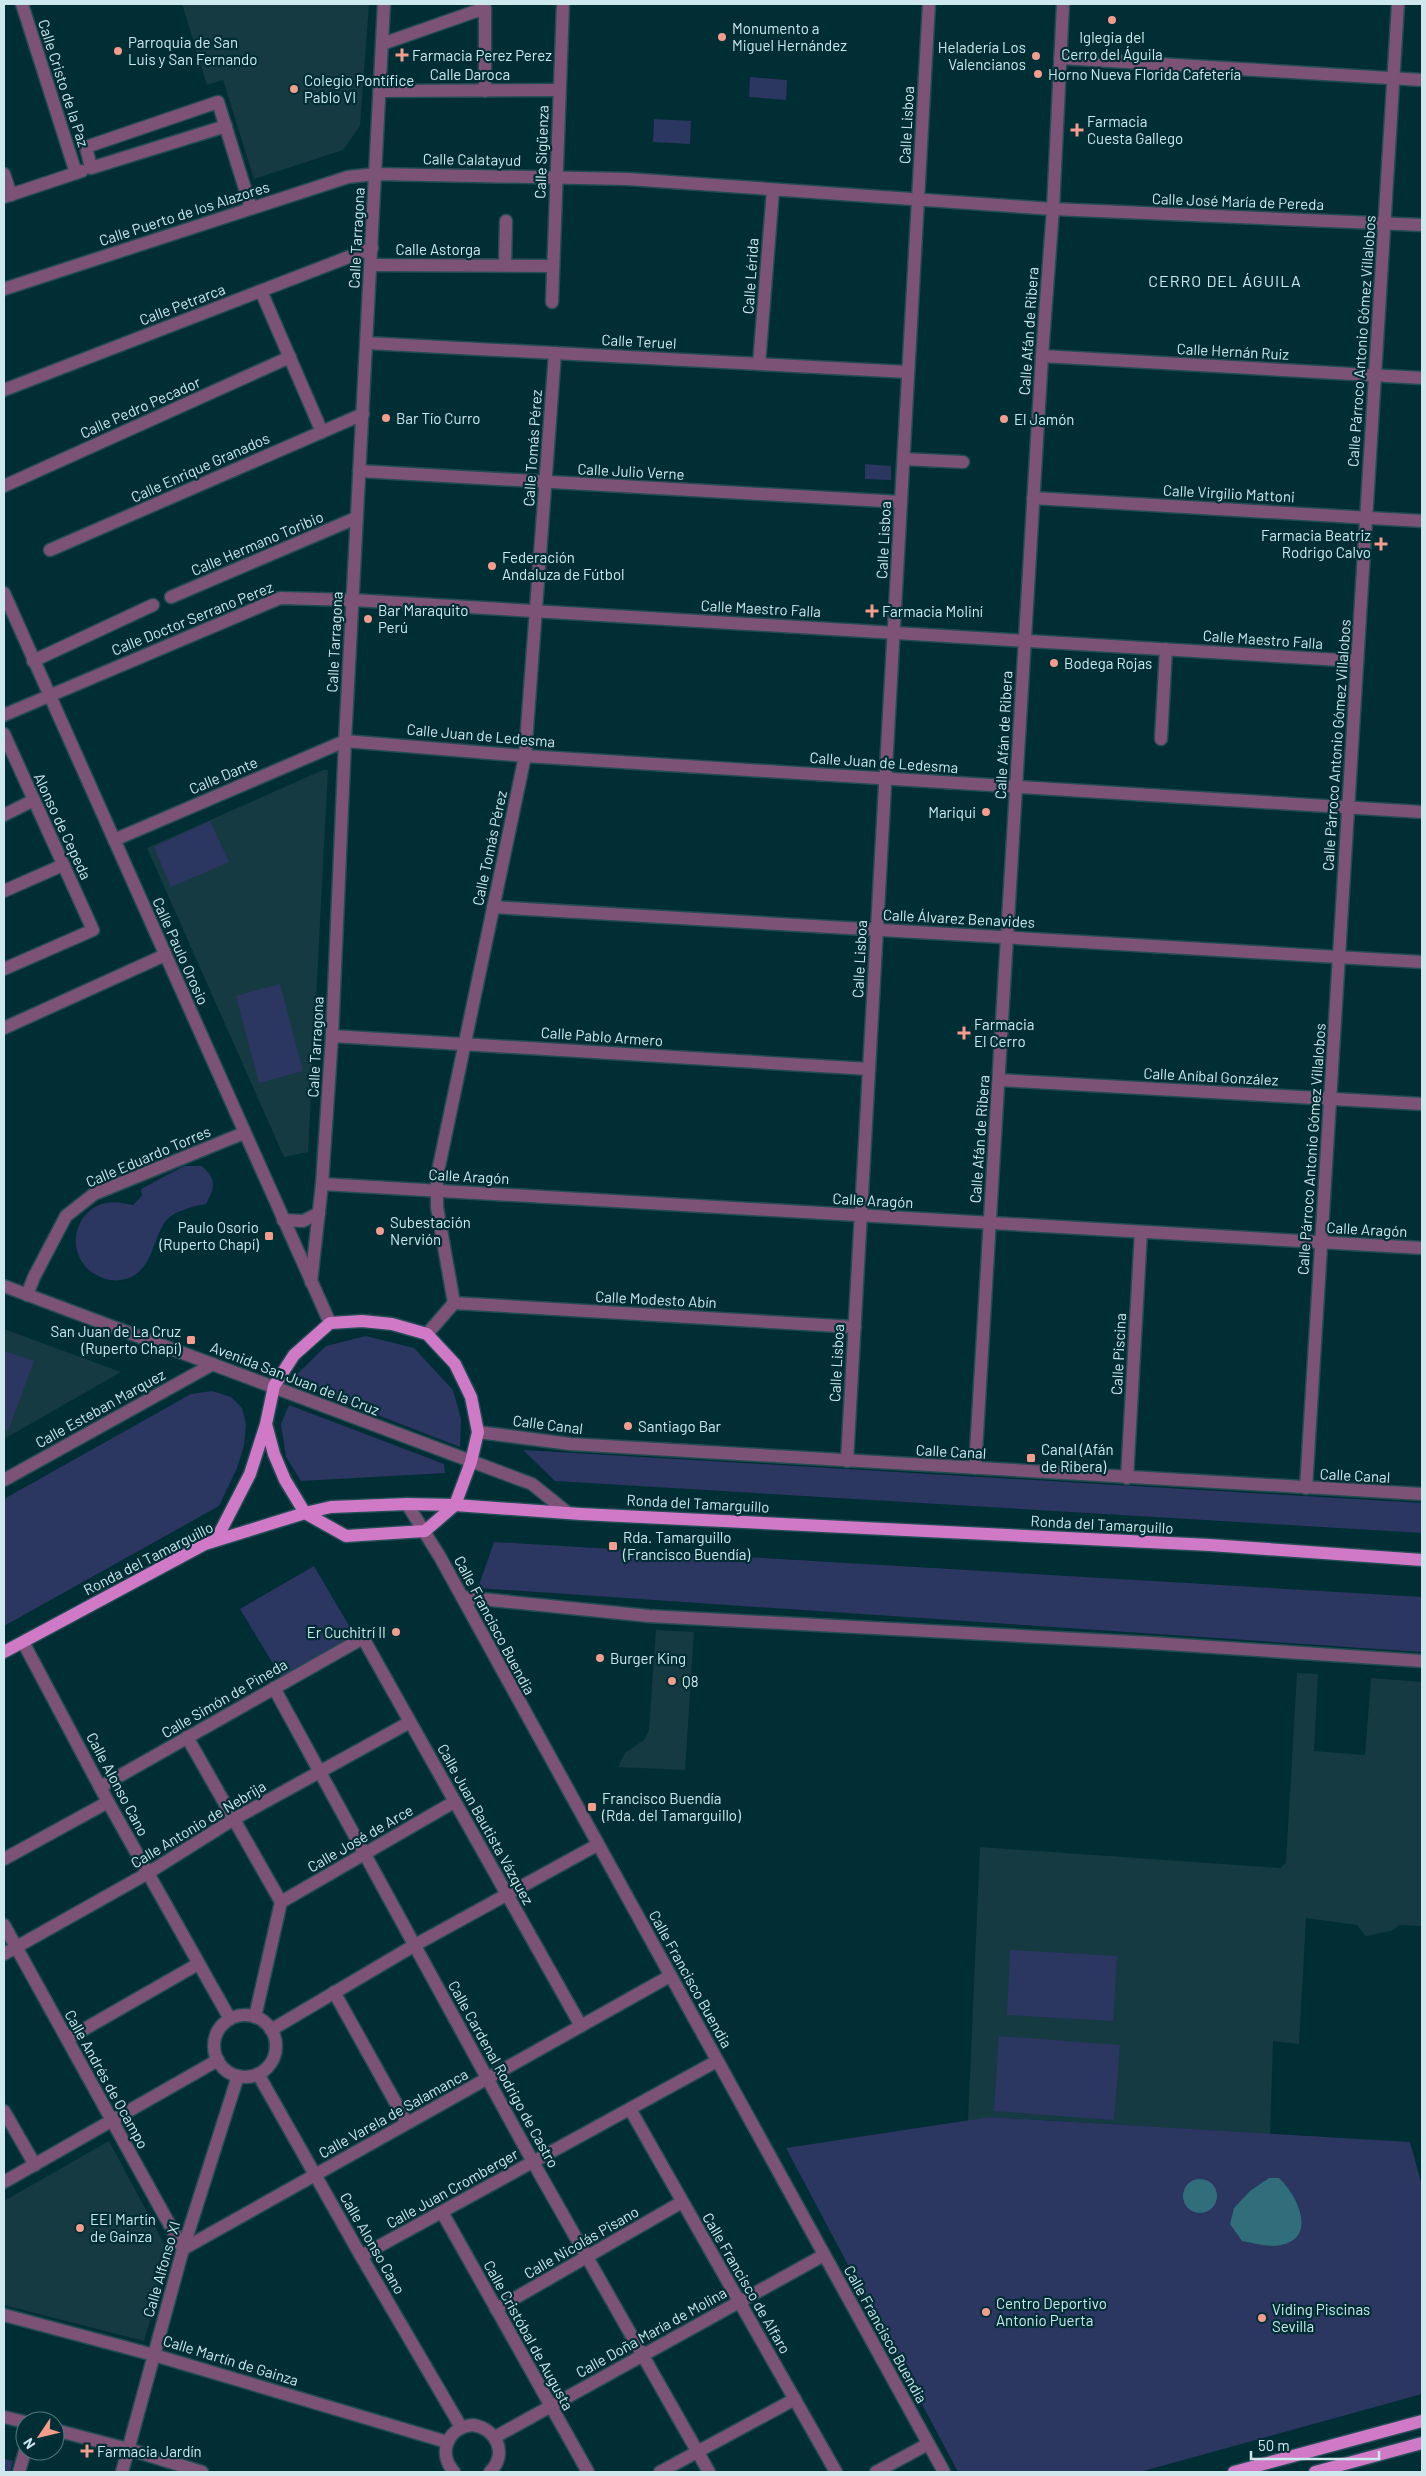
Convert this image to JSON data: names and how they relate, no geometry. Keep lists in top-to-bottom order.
{
  "streets": {
    "main road": ["Ronda del Tamarguillo"],
    "street": [
      "Calle Daroca",
      "Calle Cristo de la Paz",
      "Calle Lisboa",
      "Calle Sigüenza",
      "Calle Calatayud",
      "Calle José María de Pereda",
      "Calle Puerto de los Alazores",
      "Calle Tarragona",
      "Calle Astorga",
      "Calle Lérida",
      "Calle Petrarca",
      "Calle Afán de Ribera",
      "Calle Teruel",
      "Calle Párroco Antonio Gómez Villalobos",
      "Calle Hernán Ruiz",
      "Calle Pedro Pecador",
      "Calle Tomás Pérez",
      "Calle Enrique Granados",
      "Calle Julio Verne",
      "Calle Virgilio Mattoni",
      "Calle Hermano Toribio",
      "Calle Maestro Falla",
      "Calle Doctor Serrano Perez",
      "Calle Juan de Ledesma",
      "Calle Dante",
      "Alonso de Cepeda",
      "Calle Álvarez Benavides",
      "Calle Paulo Orosio",
      "Calle Pablo Armero",
      "Calle Aníbal González",
      "Calle Eduardo Torres",
      "Calle Aragón",
      "Calle Modesto Abín",
      "Calle Piscina",
      "Avenida San Juan de la Cruz",
      "Calle Esteban Marquez",
      "Calle Canal",
      "Calle Francisco Buendia",
      "Calle Simón de Pineda",
      "Calle Alonso Cano",
      "Calle Antonio de Nebrija",
      "Calle Juan Bautista Vázquez",
      "Calle José de Arce",
      "Calle Cardenal Rodrigo de Castro",
      "Calle Andrés de Ocampo",
      "Calle Varela de Salamanca",
      "Calle Juan Cromberger",
      "Calle Nicolás Pisano",
      "Calle Alfonso XI",
      "Calle Francisco de Alfaro",
      "Calle Doña María de Molina",
      "Calle Cristóbal de Augusta",
      "Calle Martín de Gainza"
    ]
  },
  "crossings": [
    ["Calle Daroca", "Calle Sigüenza"],
    ["Calle Daroca", "Calle Tarragona"],
    ["Calle Lisboa", "Calle José María de Pereda"],
    ["Calle Lisboa", "Calle Teruel"],
    ["Calle Lisboa", "Calle Julio Verne"],
    ["Calle Lisboa", "Calle Maestro Falla"],
    ["Calle Lisboa", "Calle Juan de Ledesma"],
    ["Calle Lisboa", "Calle Álvarez Benavides"],
    ["Calle Lisboa", "Calle Pablo Armero"],
    ["Calle Lisboa", "Calle Aragón"],
    ["Calle Lisboa", "Calle Modesto Abín"],
    ["Calle Lisboa", "Calle Canal"],
    ["Calle Sigüenza", "Calle Calatayud"],
    ["Calle Sigüenza", "Calle Astorga"],
    ["Calle Calatayud", "Calle José María de Pereda"],
    ["Calle Calatayud", "Calle Puerto de los Alazores"],
    ["Calle Calatayud", "Calle Tarragona"],
    ["Calle Calatayud", "Calle Lérida"],
    ["Calle José María de Pereda", "Calle Lérida"],
    ["Calle José María de Pereda", "Calle Afán de Ribera"],
    ["Calle José María de Pereda", "Calle Párroco Antonio Gómez Villalobos"],
    ["Calle Puerto de los Alazores", "Calle Tarragona"],
    ["Calle Tarragona", "Calle Astorga"],
    ["Calle Tarragona", "Calle Petrarca"],
    ["Calle Tarragona", "Calle Teruel"],
    ["Calle Tarragona", "Calle Enrique Granados"],
    ["Calle Tarragona", "Calle Julio Verne"],
    ["Calle Tarragona", "Calle Hermano Toribio"],
    ["Calle Tarragona", "Calle Maestro Falla"],
    ["Calle Tarragona", "Calle Doctor Serrano Perez"],
    ["Calle Tarragona", "Calle Juan de Ledesma"],
    ["Calle Tarragona", "Calle Dante"],
    ["Calle Tarragona", "Calle Paulo Orosio"],
    ["Calle Tarragona", "Calle Pablo Armero"],
    ["Calle Tarragona", "Calle Aragón"],
    ["Calle Lérida", "Calle Teruel"],
    ["Calle Afán de Ribera", "Calle Hernán Ruiz"],
    ["Calle Afán de Ribera", "Calle Virgilio Mattoni"],
    ["Calle Afán de Ribera", "Calle Maestro Falla"],
    ["Calle Afán de Ribera", "Calle Juan de Ledesma"],
    ["Calle Afán de Ribera", "Calle Álvarez Benavides"],
    ["Calle Afán de Ribera", "Calle Aníbal González"],
    ["Calle Afán de Ribera", "Calle Aragón"],
    ["Calle Afán de Ribera", "Calle Canal"],
    ["Calle Teruel", "Calle Tomás Pérez"],
    ["Calle Párroco Antonio Gómez Villalobos", "Calle Hernán Ruiz"],
    ["Calle Párroco Antonio Gómez Villalobos", "Calle Virgilio Mattoni"],
    ["Calle Párroco Antonio Gómez Villalobos", "Calle Maestro Falla"],
    ["Calle Párroco Antonio Gómez Villalobos", "Calle Juan de Ledesma"],
    ["Calle Párroco Antonio Gómez Villalobos", "Calle Álvarez Benavides"],
    ["Calle Párroco Antonio Gómez Villalobos", "Calle Aníbal González"],
    ["Calle Párroco Antonio Gómez Villalobos", "Calle Aragón"],
    ["Calle Párroco Antonio Gómez Villalobos", "Calle Canal"],
    ["Calle Tomás Pérez", "Calle Julio Verne"],
    ["Calle Tomás Pérez", "Calle Maestro Falla"],
    ["Calle Tomás Pérez", "Calle Juan de Ledesma"],
    ["Calle Tomás Pérez", "Calle Álvarez Benavides"],
    ["Calle Tomás Pérez", "Calle Pablo Armero"],
    ["Calle Tomás Pérez", "Calle Aragón"],
    ["Calle Tomás Pérez", "Calle Modesto Abín"],
    ["Calle Maestro Falla", "Calle Doctor Serrano Perez"],
    ["Calle Doctor Serrano Perez", "Calle Paulo Orosio"],
    ["Calle Juan de Ledesma", "Calle Dante"],
    ["Calle Dante", "Calle Paulo Orosio"],
    ["Calle Paulo Orosio", "Calle Eduardo Torres"],
    ["Calle Eduardo Torres", "Avenida San Juan de la Cruz"],
    ["Calle Aragón", "Calle Piscina"],
    ["Calle Piscina", "Calle Canal"],
    ["Avenida San Juan de la Cruz", "Calle Esteban Marquez"],
    ["Avenida San Juan de la Cruz", "Ronda del Tamarguillo"],
    ["Ronda del Tamarguillo", "Calle Francisco Buendia"],
    ["Ronda del Tamarguillo", "Calle Alonso Cano"],
    ["Calle Francisco Buendia", "Calle Varela de Salamanca"],
    ["Calle Francisco Buendia", "Calle Juan Cromberger"],
    ["Calle Francisco Buendia", "Calle Doña María de Molina"],
    ["Calle Simón de Pineda", "Calle Alonso Cano"],
    ["Calle Simón de Pineda", "Calle Juan Bautista Vázquez"],
    ["Calle Simón de Pineda", "Calle Cardenal Rodrigo de Castro"],
    ["Calle Alonso Cano", "Calle Antonio de Nebrija"],
    ["Calle Alonso Cano", "Calle Varela de Salamanca"],
    ["Calle Alonso Cano", "Calle Juan Cromberger"],
    ["Calle Alonso Cano", "Calle Alfonso XI"],
    ["Calle Antonio de Nebrija", "Calle Juan Bautista Vázquez"],
    ["Calle Antonio de Nebrija", "Calle Cardenal Rodrigo de Castro"],
    ["Calle Antonio de Nebrija", "Calle Andrés de Ocampo"],
    ["Calle Juan Bautista Vázquez", "Calle José de Arce"],
    ["Calle Juan Bautista Vázquez", "Calle Varela de Salamanca"],
    ["Calle José de Arce", "Calle Cardenal Rodrigo de Castro"],
    ["Calle Cardenal Rodrigo de Castro", "Calle Varela de Salamanca"],
    ["Calle Cardenal Rodrigo de Castro", "Calle Juan Cromberger"],
    ["Calle Cardenal Rodrigo de Castro", "Calle Nicolás Pisano"],
    ["Calle Cardenal Rodrigo de Castro", "Calle Doña María de Molina"],
    ["Calle Andrés de Ocampo", "Calle Varela de Salamanca"],
    ["Calle Andrés de Ocampo", "Calle Alfonso XI"],
    ["Calle Varela de Salamanca", "Calle Alfonso XI"],
    ["Calle Juan Cromberger", "Calle Francisco de Alfaro"],
    ["Calle Juan Cromberger", "Calle Cristóbal de Augusta"],
    ["Calle Nicolás Pisano", "Calle Francisco de Alfaro"],
    ["Calle Nicolás Pisano", "Calle Cristóbal de Augusta"],
    ["Calle Alfonso XI", "Calle Martín de Gainza"],
    ["Calle Francisco de Alfaro", "Calle Doña María de Molina"],
    ["Calle Doña María de Molina", "Calle Cristóbal de Augusta"]
  ],
  "districts": ["CERRO DEL ÁGUILA"],
  "places": {
    "other": [
      "Iglegia del Cerro del Águila",
      "Monumento a Miguel Hernández",
      "Parroquia de San Luis y San Fernando",
      "Heladería Los Valencianos",
      "Horno Nueva Florida Cafetería",
      "Colegio Pontífice Pablo VI",
      "Bar Tío Curro",
      "El Jamón",
      "Federación Andaluza de Fútbol",
      "Bar Maraquito Perú",
      "Bodega Rojas",
      "Mariqui",
      "Subestación Nervión",
      "Santiago Bar",
      "Er Cuchitrí II",
      "Burger King",
      "Q8",
      "EEI Martín de Gainza",
      "Centro Deportivo Antonio Puerta",
      "Viding Piscinas Sevilla"
    ],
    "health": [
      "Farmacia Perez Perez",
      "Farmacia Cuesta Gallego",
      "Farmacia Beatriz Rodrigo Calvo",
      "Farmacia Moliní",
      "Farmacia El Cerro",
      "Farmacia Jardín"
    ],
    "transit": [
      "Paulo Osorio (Ruperto Chapí)",
      "San Juan de La Cruz (Ruperto Chapí)",
      "Canal (Afán de Ribera)",
      "Rda. Tamarguillo (Francisco Buendía)",
      "Francisco Buendía (Rda. del Tamarguillo)"
    ]
  },
  "scale_bar": "50 m",
  "north": "bottom left"
}
